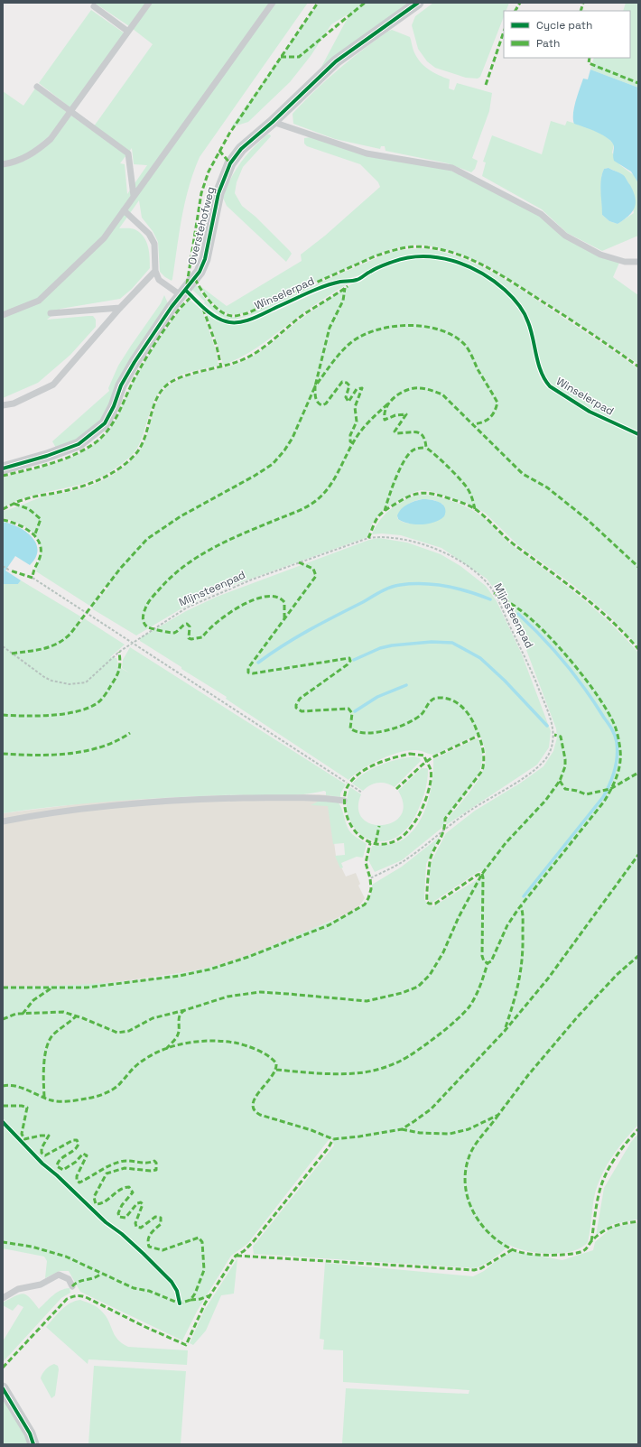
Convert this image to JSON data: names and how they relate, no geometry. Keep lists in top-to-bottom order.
{
  "streets": {
    "street": ["Overstehofweg"],
    "path": ["Mijnsteenpad"],
    "cycle path": ["Winselerpad"]
  },
  "legend": ["Cycle path", "Path"]
}
